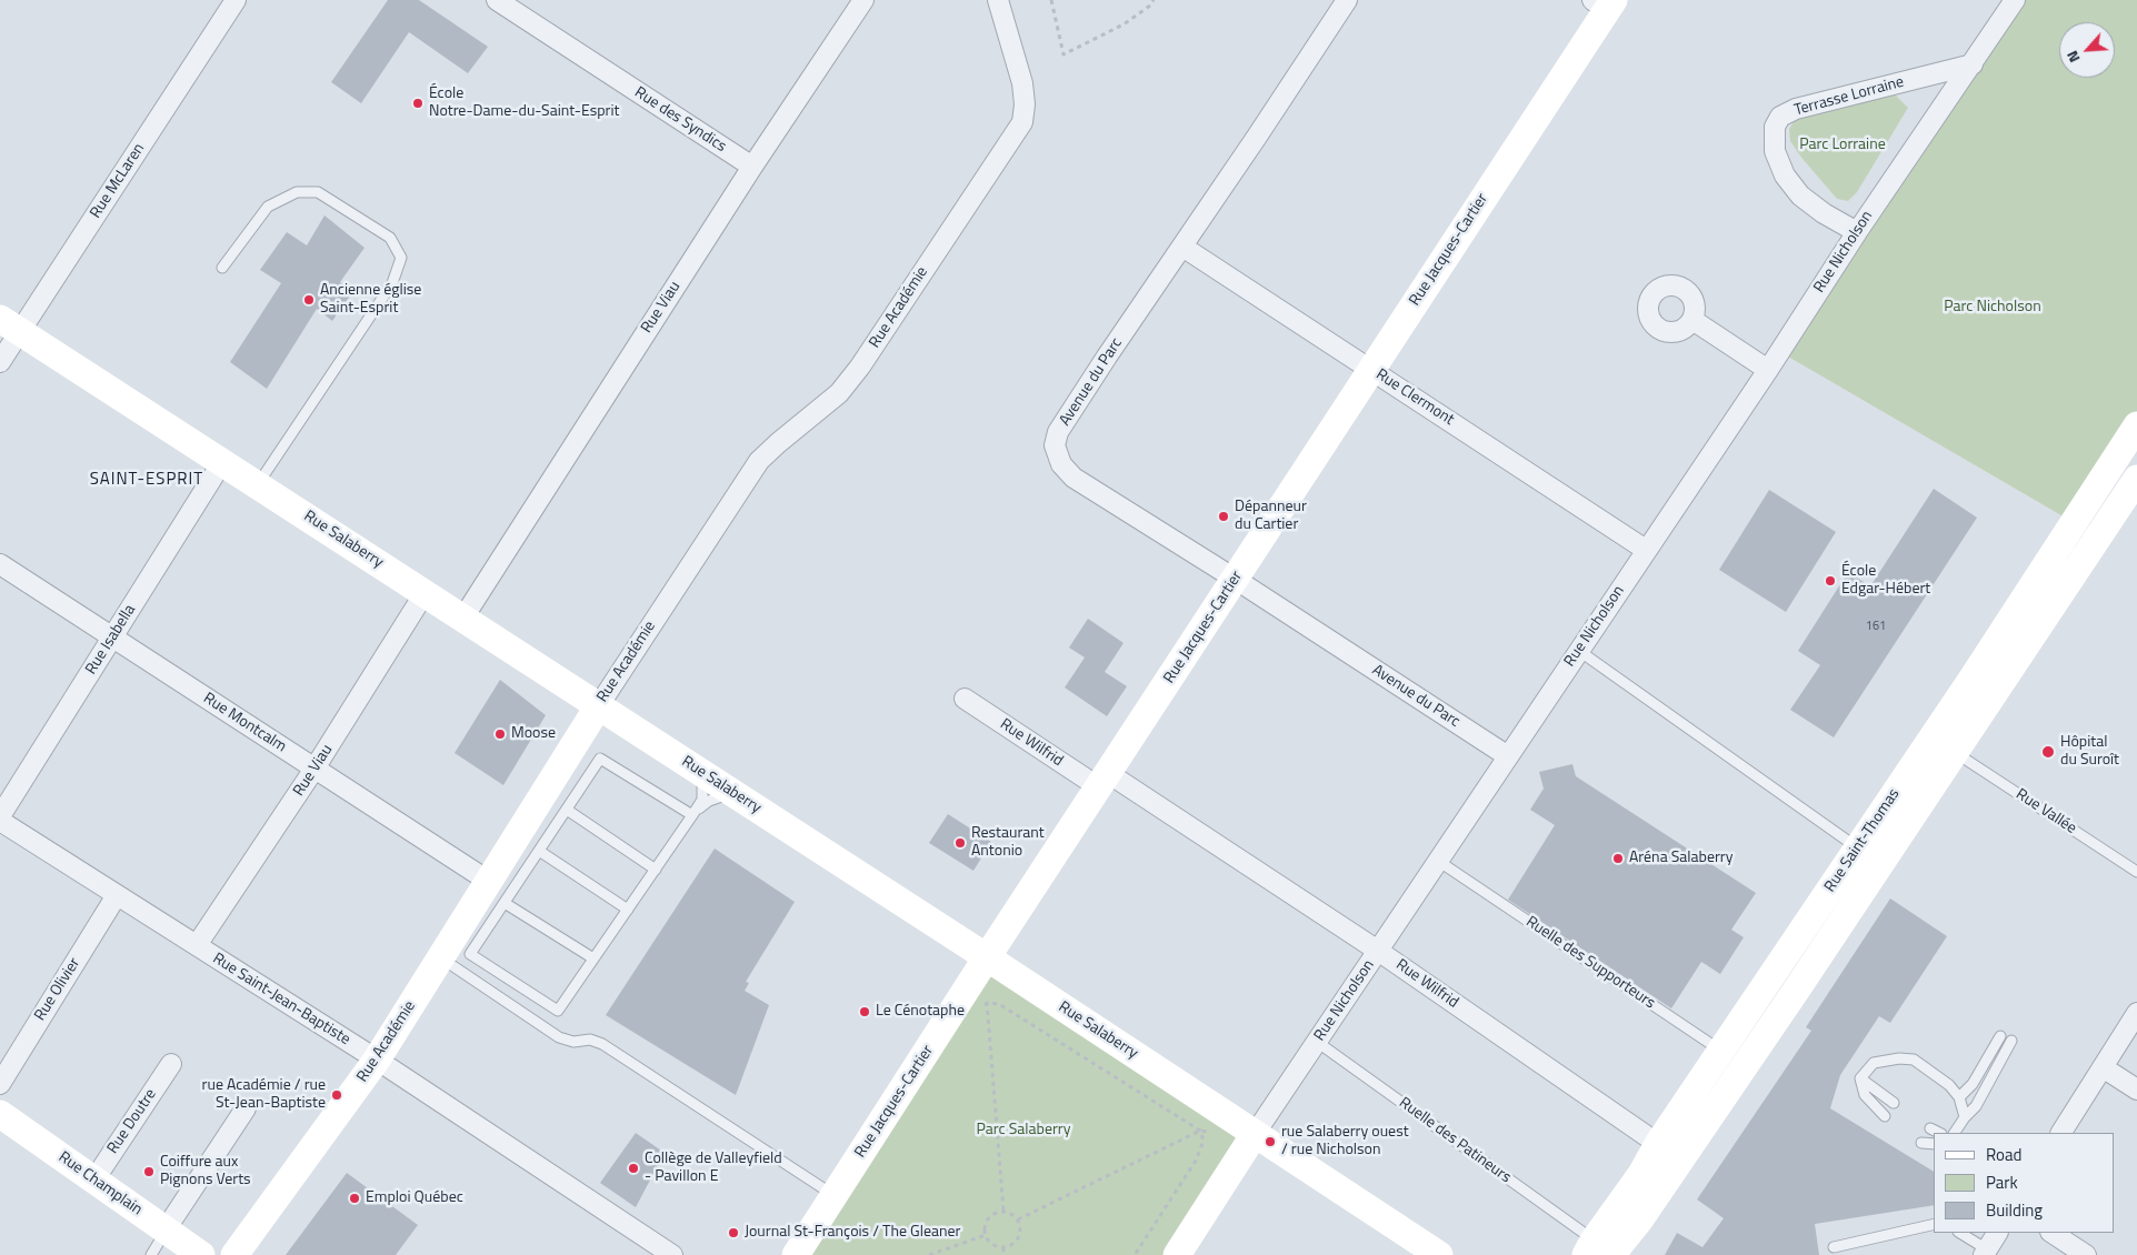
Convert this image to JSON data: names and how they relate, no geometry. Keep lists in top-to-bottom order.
{
  "streets": {
    "street": [
      "Terrasse Lorraine",
      "Rue des Syndics",
      "Rue McLaren",
      "Rue Jacques-Cartier",
      "Rue Nicholson",
      "Rue Viau",
      "Rue Académie",
      "Avenue du Parc",
      "Rue Clermont",
      "Rue Salaberry",
      "Rue Isabella",
      "Rue Montcalm",
      "Rue Wilfrid",
      "Rue Saint-Thomas",
      "Rue Olivier",
      "Rue Saint-Jean-Baptiste",
      "Rue Doutre",
      "Rue Champlain"
    ],
    "lane": ["Rue Vallée", "Ruelle des Supporteurs", "Ruelle des Patineurs"]
  },
  "crossings": [
    ["Terrasse Lorraine", "Rue Nicholson"],
    ["Rue des Syndics", "Rue Viau"],
    ["Rue McLaren", "Rue Salaberry"],
    ["Rue Jacques-Cartier", "Avenue du Parc"],
    ["Rue Jacques-Cartier", "Rue Clermont"],
    ["Rue Jacques-Cartier", "Rue Salaberry"],
    ["Rue Jacques-Cartier", "Rue Wilfrid"],
    ["Rue Nicholson", "Avenue du Parc"],
    ["Rue Nicholson", "Rue Clermont"],
    ["Rue Nicholson", "Rue Salaberry"],
    ["Rue Nicholson", "Rue Wilfrid"],
    ["Rue Nicholson", "Ruelle des Supporteurs"],
    ["Rue Nicholson", "Ruelle des Patineurs"],
    ["Rue Viau", "Rue Salaberry"],
    ["Rue Viau", "Rue Montcalm"],
    ["Rue Viau", "Rue Saint-Jean-Baptiste"],
    ["Rue Académie", "Rue Salaberry"],
    ["Rue Académie", "Rue Montcalm"],
    ["Rue Académie", "Rue Saint-Jean-Baptiste"],
    ["Avenue du Parc", "Rue Clermont"],
    ["Rue Salaberry", "Rue Isabella"],
    ["Rue Isabella", "Rue Montcalm"],
    ["Rue Wilfrid", "Rue Saint-Thomas"],
    ["Rue Vallée", "Rue Saint-Thomas"],
    ["Rue Saint-Thomas", "Ruelle des Supporteurs"],
    ["Rue Saint-Thomas", "Ruelle des Patineurs"],
    ["Rue Olivier", "Rue Saint-Jean-Baptiste"],
    ["Rue Doutre", "Rue Champlain"]
  ],
  "districts": ["SAINT-ESPRIT"],
  "parks": ["Parc Lorraine", "Parc Nicholson", "Parc Salaberry"],
  "places": [
    "École Notre-Dame-du-Saint-Esprit",
    "Ancienne église Saint-Esprit",
    "Dépanneur du Cartier",
    "École Edgar-Hébert",
    "Moose",
    "Hôpital du Suroît",
    "Restaurant Antonio",
    "Aréna Salaberry",
    "Le Cénotaphe",
    "rue Académie / rue St-Jean-Baptiste",
    "rue Salaberry ouest / rue Nicholson",
    "Collège de Valleyfield - Pavillon E",
    "Coiffure aux Pignons Verts",
    "Emploi Québec",
    "Journal St-François / The Gleaner"
  ],
  "house_numbers": ["161"],
  "legend": ["Road", "Park", "Building"],
  "north": "bottom left"
}
